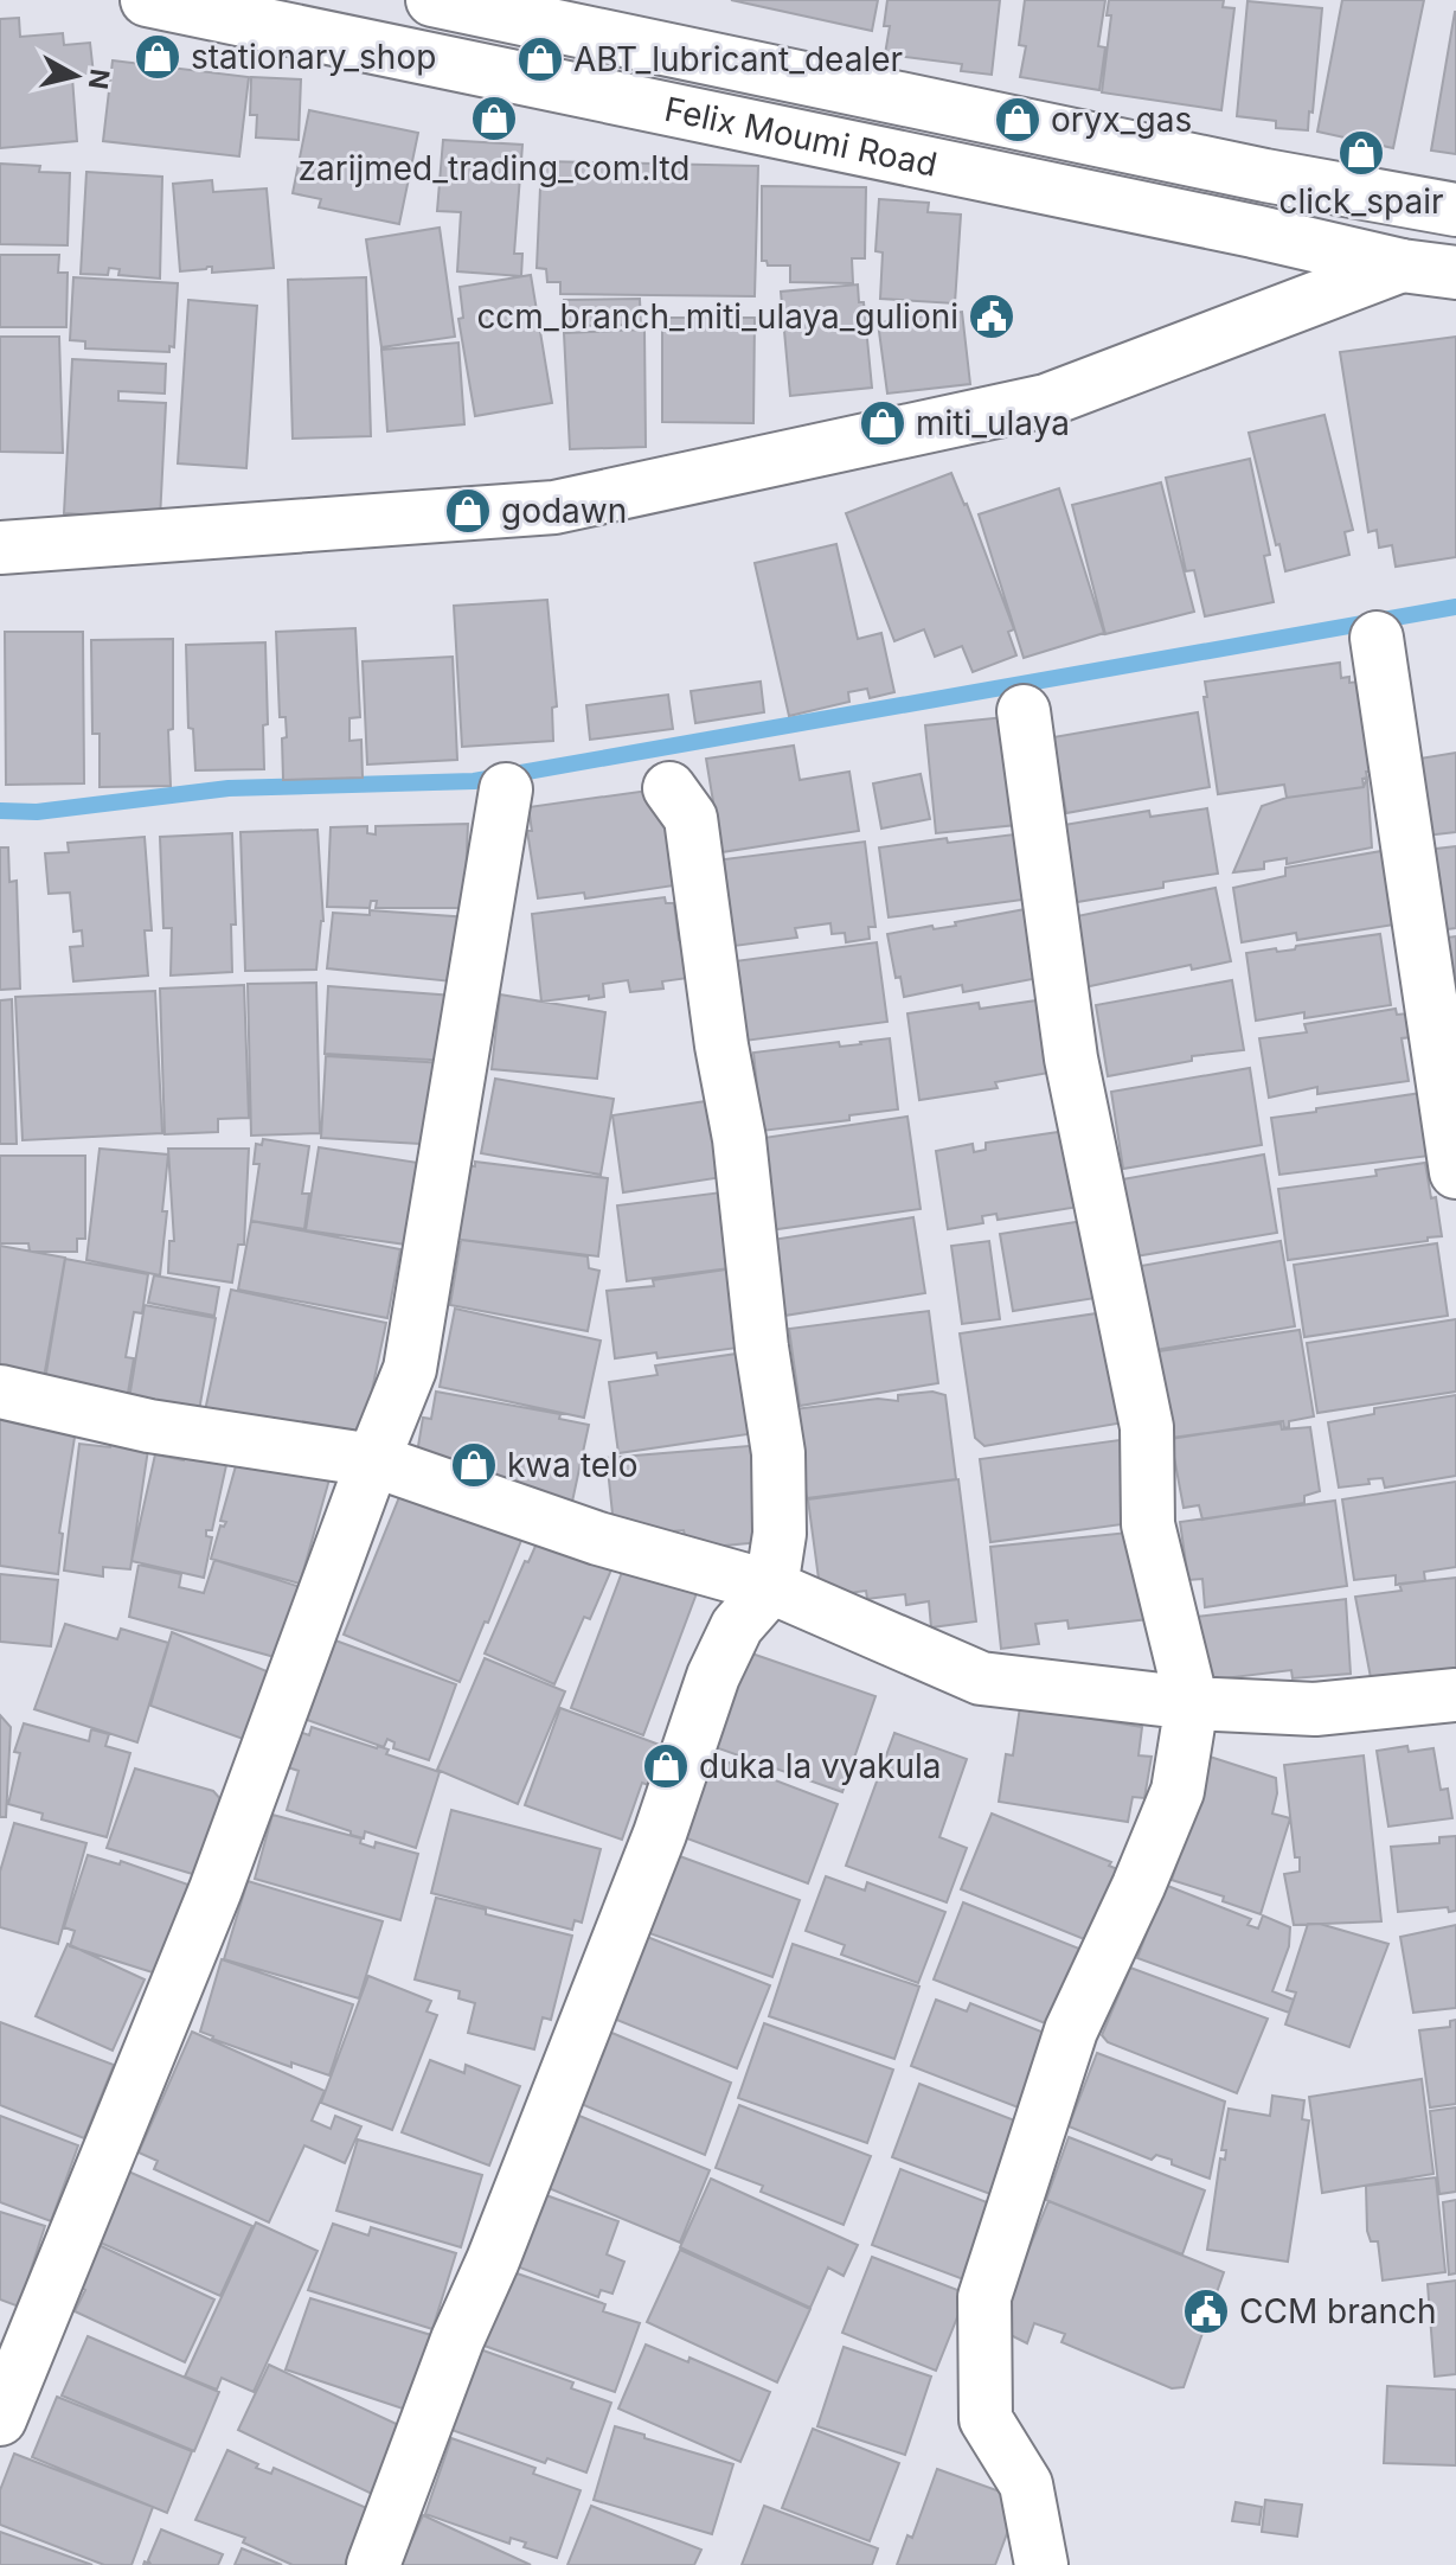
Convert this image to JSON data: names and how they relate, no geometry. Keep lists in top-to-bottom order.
{
  "streets": {
    "street": ["Felix Moumi Road"]
  },
  "places": {
    "shop": [
      "stationary_shop",
      "ABT_lubricant_dealer",
      "zarijmed_trading_com.ltd",
      "oryx_gas",
      "click_spair",
      "miti_ulaya",
      "godawn",
      "kwa telo",
      "duka la vyakula"
    ],
    "public building": ["ccm_branch_miti_ulaya_gulioni", "CCM branch"]
  },
  "north": "right"
}
